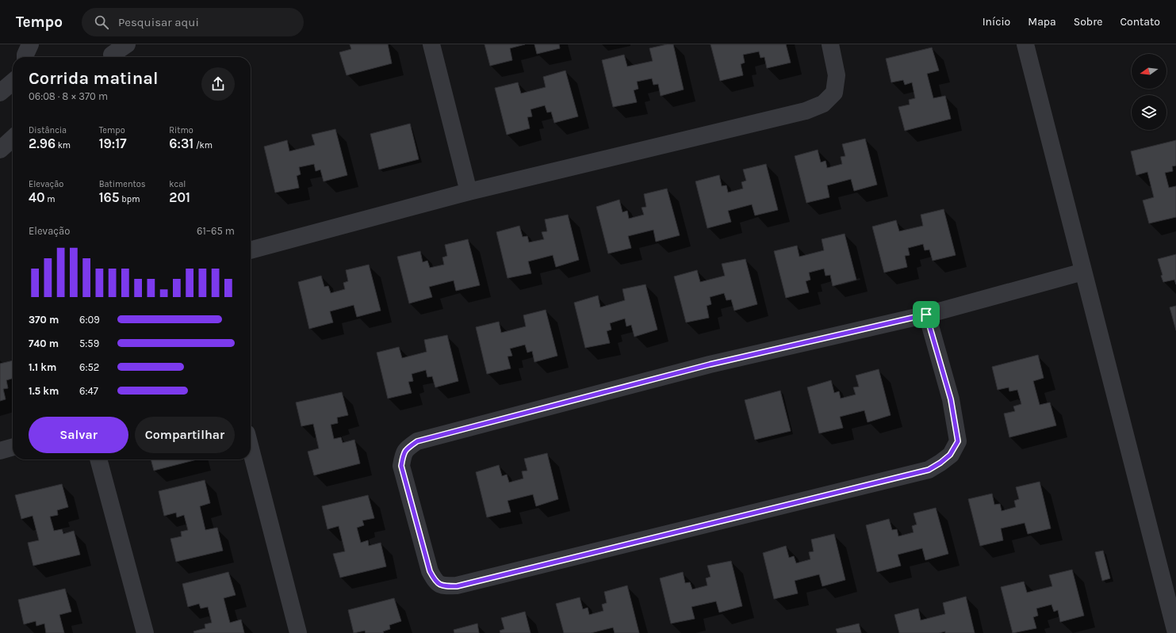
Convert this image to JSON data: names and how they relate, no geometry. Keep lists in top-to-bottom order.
{
  "north": "left",
  "page": {
    "header": "Tempo",
    "search": "Pesquisar aqui",
    "nav": [
      "Início",
      "Mapa",
      "Sobre",
      "Contato"
    ],
    "heading": ["Corrida matinal", "06:08 · 8 × 370 m"],
    "stats": [
      ["Distância", "2.96 km"],
      ["Tempo", "19:17"],
      ["Ritmo", "6:31 /km"],
      ["Elevação", "40 m"],
      ["Batimentos", "165 bpm"],
      ["kcal", "201"]
    ],
    "chart": ["Elevação", "61–65 m"],
    "list": [
      {
        "name": "370 m",
        "note": "6:09"
      },
      {
        "name": "740 m",
        "note": "5:59"
      },
      {
        "name": "1.1 km",
        "note": "6:52"
      },
      {
        "name": "1.5 km",
        "note": "6:47"
      }
    ],
    "buttons": ["Salvar", "Compartilhar"]
  }
}
